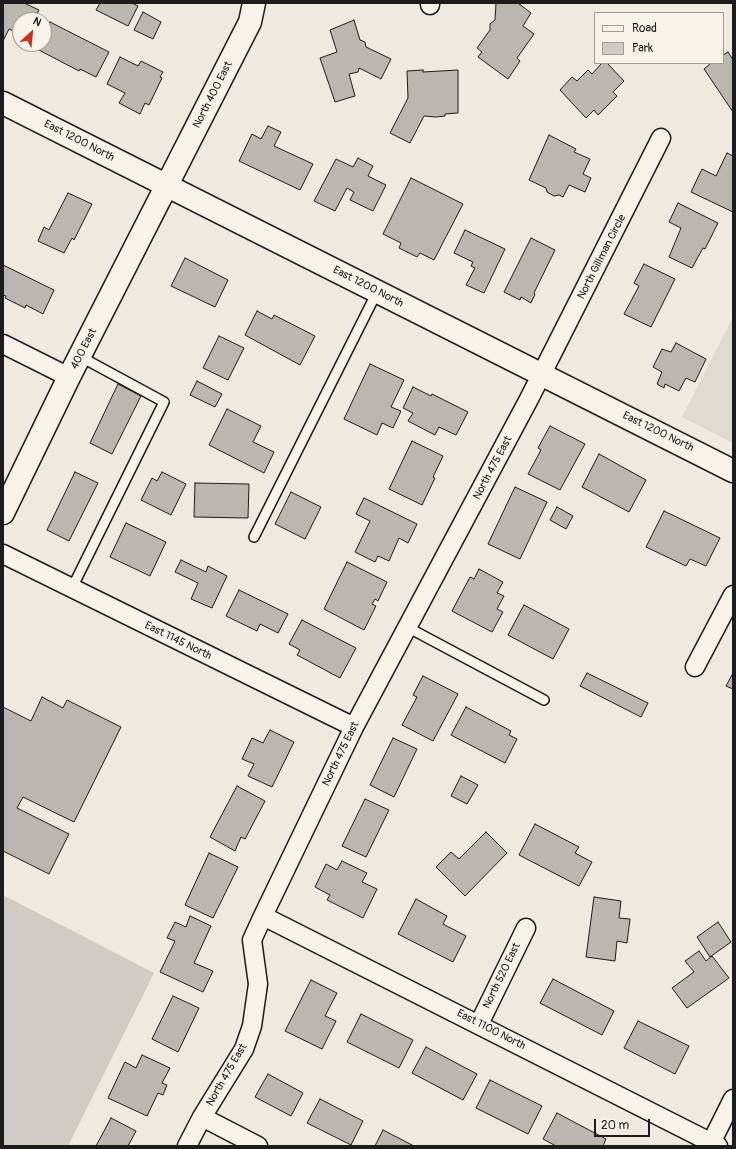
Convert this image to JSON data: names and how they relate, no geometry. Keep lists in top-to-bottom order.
{
  "streets": {
    "street": [
      "North 400 East",
      "East 1200 North",
      "North Gillman Circle",
      "400 East",
      "North 475 East",
      "East 1145 North",
      "North 520 East",
      "East 1100 North"
    ]
  },
  "crossings": [
    ["North 400 East", "East 1200 North"],
    ["North 400 East", "400 East"],
    ["East 1200 North", "North Gillman Circle"],
    ["East 1200 North", "400 East"],
    ["East 1200 North", "North 475 East"],
    ["North Gillman Circle", "North 475 East"],
    ["North 475 East", "East 1145 North"],
    ["North 475 East", "East 1100 North"],
    ["North 520 East", "East 1100 North"]
  ],
  "legend": ["Road", "Park"],
  "scale_bar": "20 m",
  "north": "top right"
}
